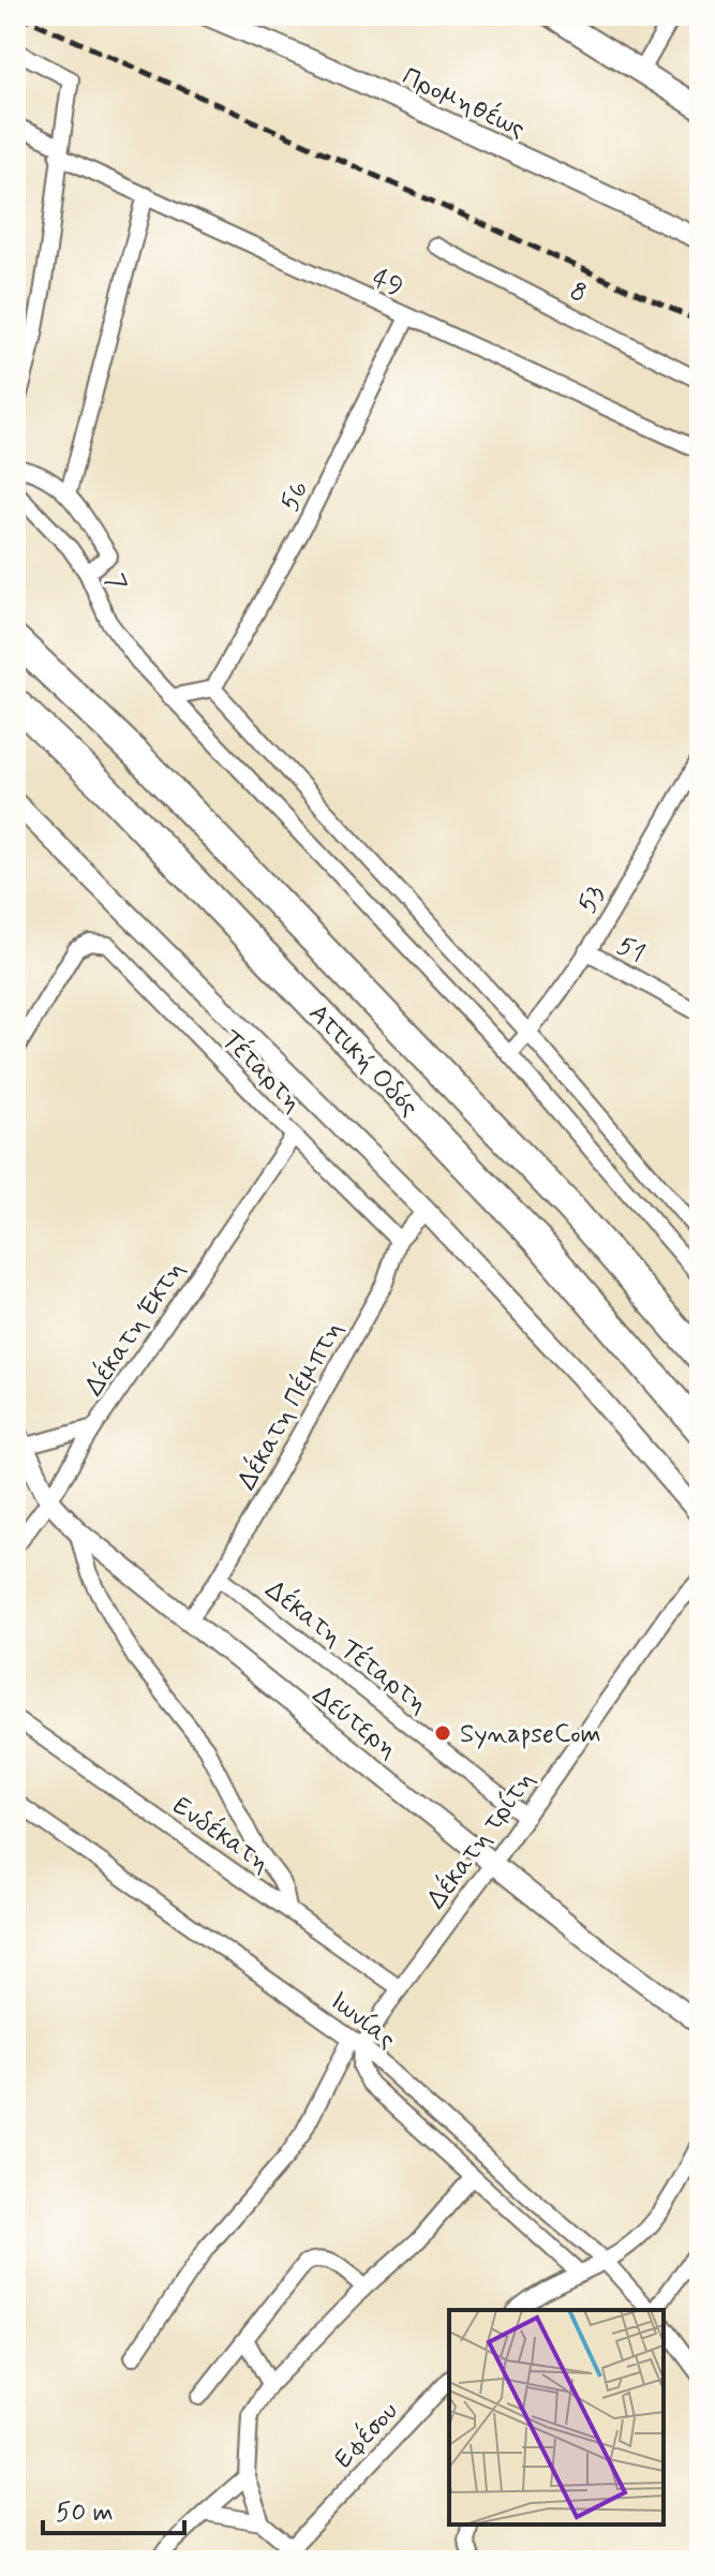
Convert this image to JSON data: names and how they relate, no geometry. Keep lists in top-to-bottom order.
{
  "streets": {
    "highway": ["Αττική Οδός"],
    "street": [
      "Προμηθέως",
      "49",
      "8",
      "56",
      "7",
      "53",
      "51",
      "Τέταρτη",
      "Δέκατη Έκτη",
      "Δέκατη Πέμπτη",
      "Δέκατη Τέταρτη",
      "Δεύτερη",
      "Ενδέκατη",
      "Δέκατη τρίτη",
      "Ιωνίας",
      "Εφέσου"
    ]
  },
  "crossings": [
    ["49", "56"],
    ["7", "53"],
    ["53", "51"],
    ["Τέταρτη", "Δέκατη Έκτη"],
    ["Τέταρτη", "Δέκατη Πέμπτη"],
    ["Δέκατη Έκτη", "Δεύτερη"],
    ["Δέκατη Πέμπτη", "Δέκατη Τέταρτη"],
    ["Δέκατη Πέμπτη", "Δεύτερη"],
    ["Δέκατη Τέταρτη", "Δέκατη τρίτη"],
    ["Δεύτερη", "Δέκατη τρίτη"],
    ["Ενδέκατη", "Δέκατη τρίτη"],
    ["Δέκατη τρίτη", "Ιωνίας"]
  ],
  "places": ["SynapseCom"],
  "scale_bar": "50 m"
}
